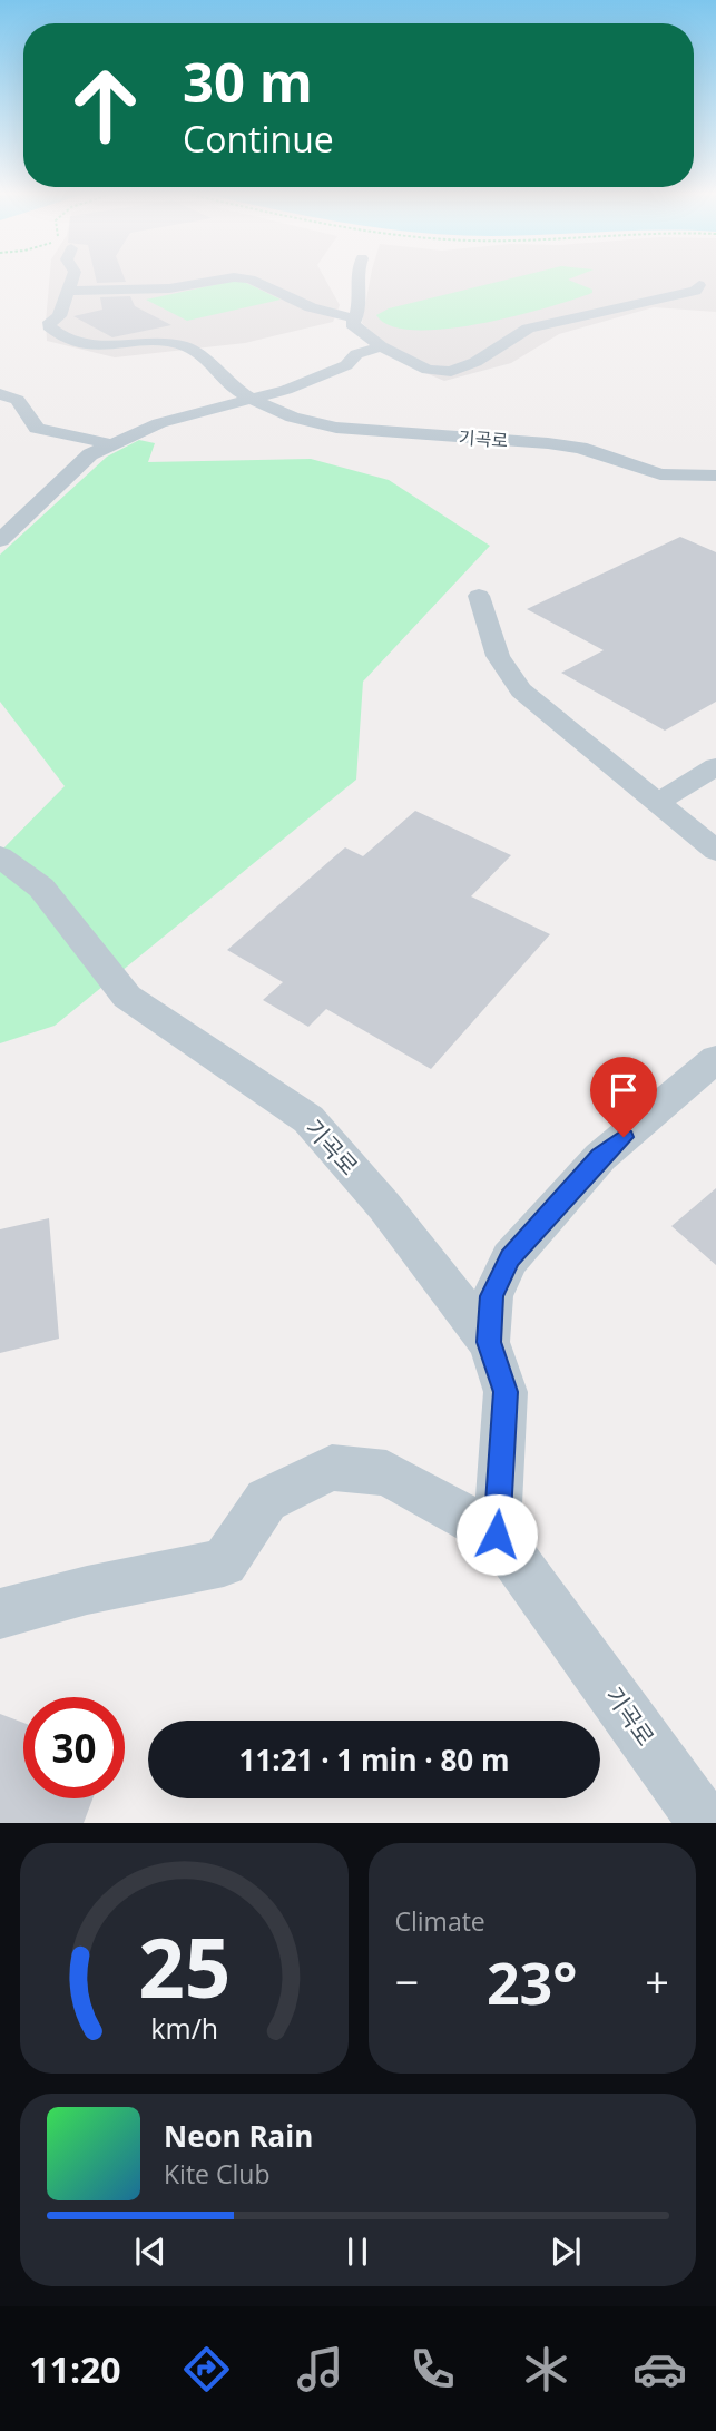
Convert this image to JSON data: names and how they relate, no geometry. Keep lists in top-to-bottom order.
{
  "streets": {
    "street": ["기곡로"]
  },
  "page": {
    "turn": ["30 m", "Continue"],
    "limit": "30",
    "trip": "11:21 · 1 min · 80 m",
    "tile": "Climate",
    "heat": ["−", "23°", "+"],
    "song": ["Neon Rain", "Kite Club"],
    "tabs": "11:20",
    "gauge": ["25", "km/h"]
  }
}
